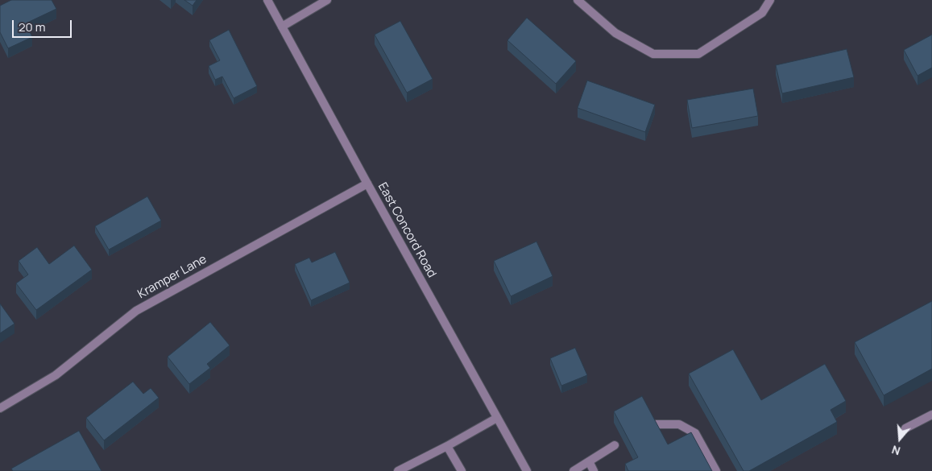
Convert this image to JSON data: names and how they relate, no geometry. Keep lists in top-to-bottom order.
{
  "streets": {
    "street": ["East Concord Road", "Kramper Lane"]
  },
  "crossings": [
    ["East Concord Road", "Kramper Lane"]
  ],
  "scale_bar": "20 m",
  "north": "bottom"
}
